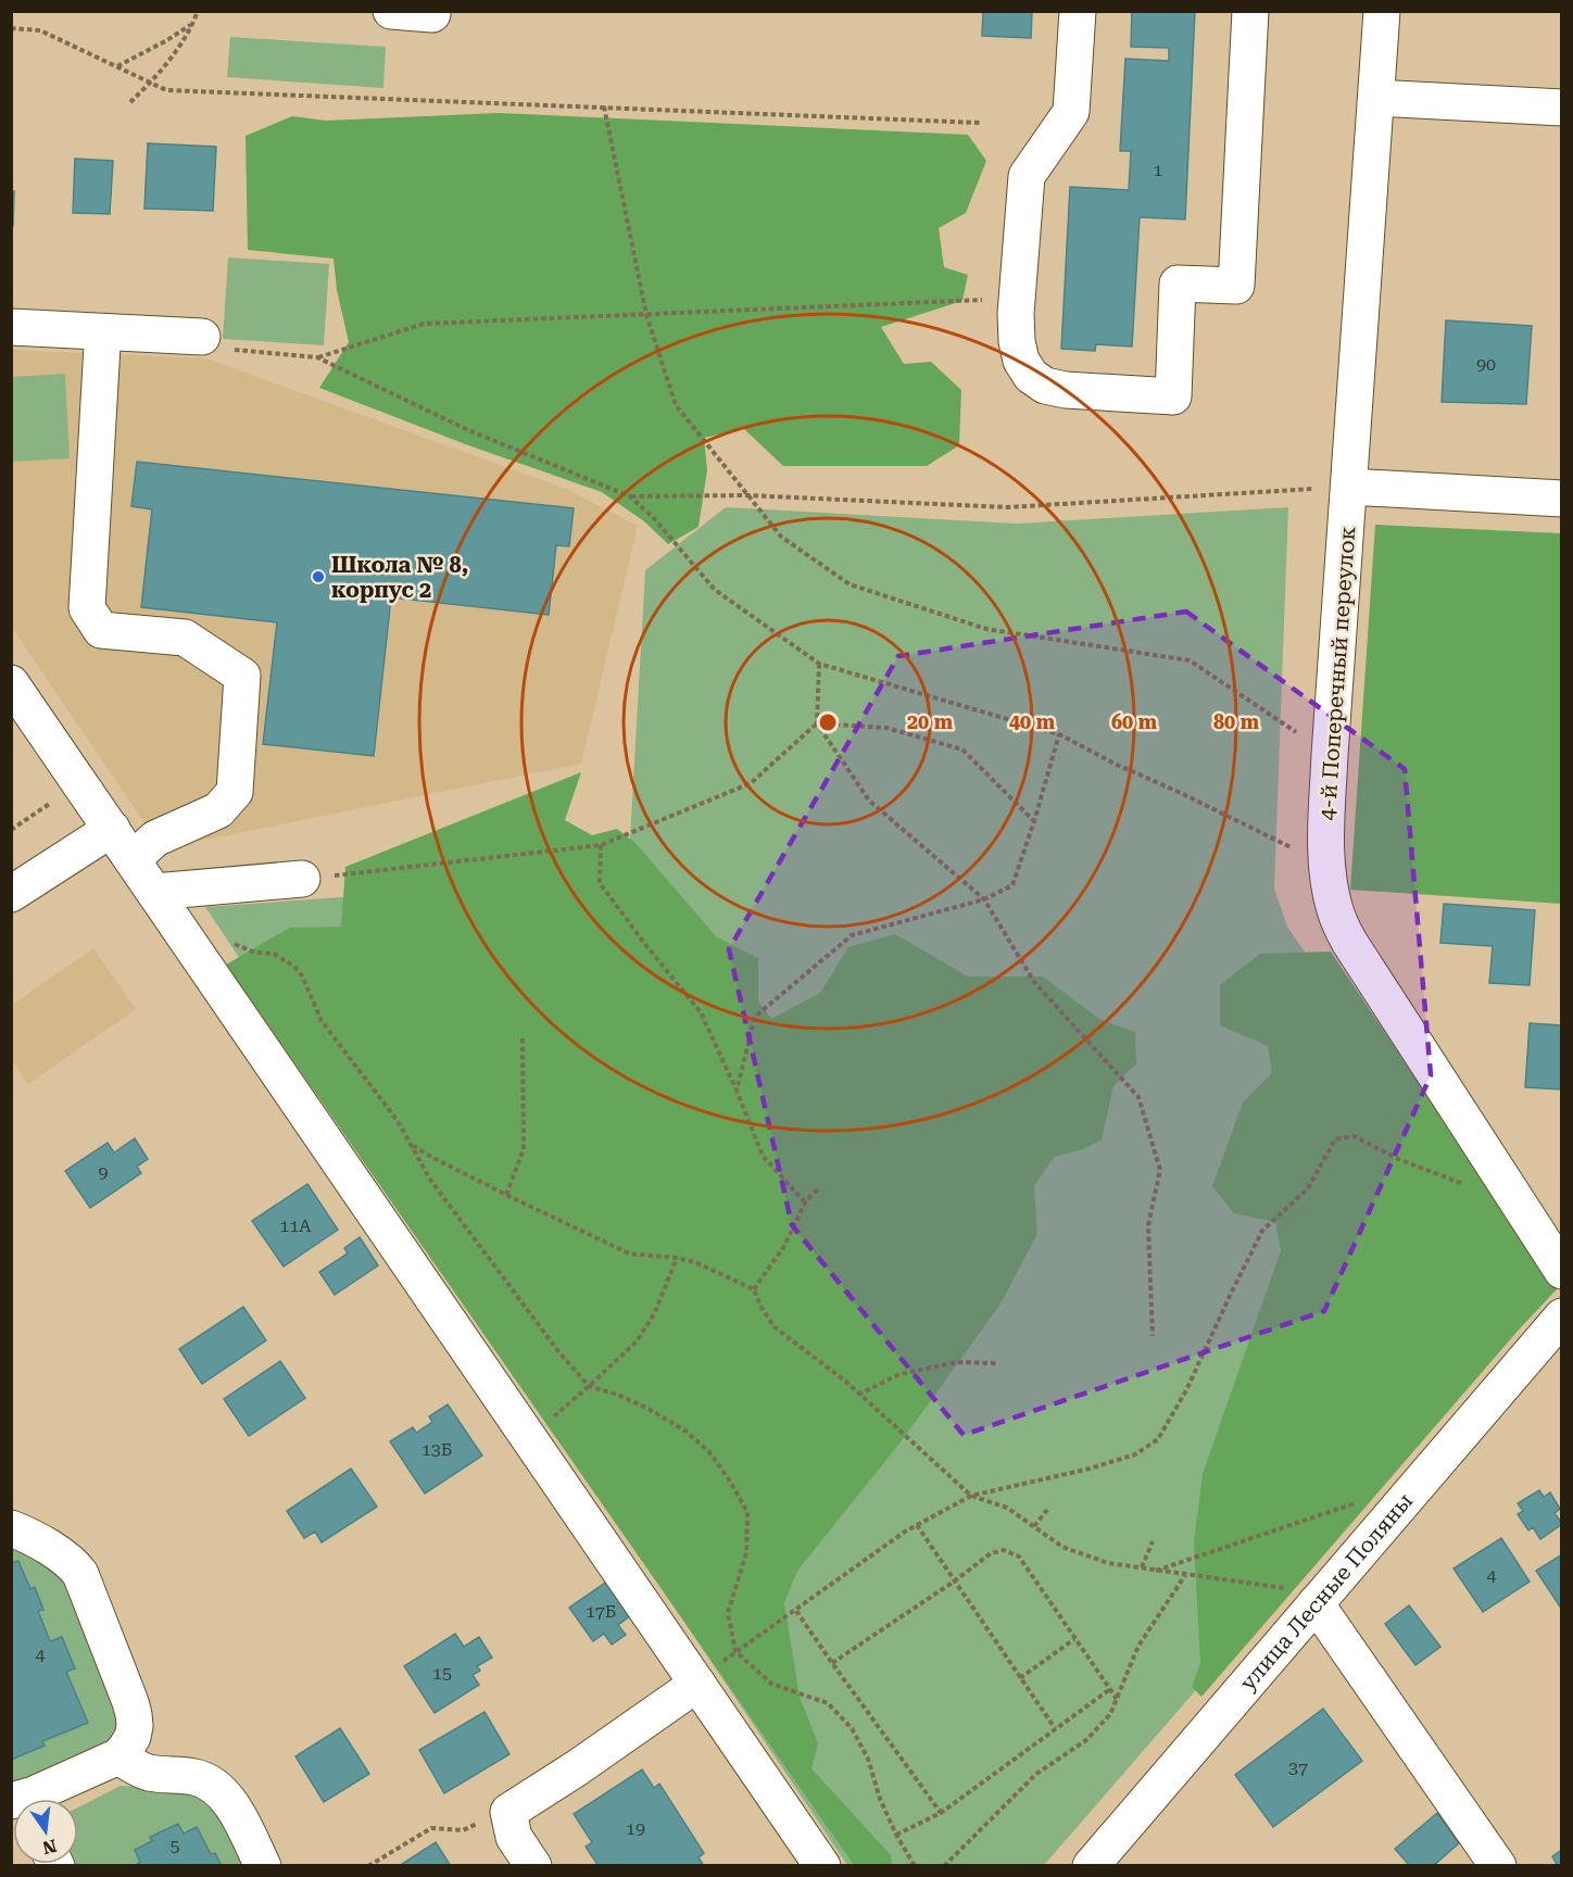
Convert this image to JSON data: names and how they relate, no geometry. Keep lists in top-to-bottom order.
{
  "streets": {
    "street": ["4-й Поперечный переулок", "улица Лесные Поляны"]
  },
  "places": ["Школа № 8, корпус 2"],
  "house_numbers": [
    "1",
    "90",
    "9",
    "11А",
    "13Б",
    "4",
    "17Б",
    "4",
    "15",
    "37",
    "19",
    "5"
  ],
  "north": "bottom",
  "rings": [
    "20 m",
    "40 m",
    "60 m",
    "80 m"
  ]
}
